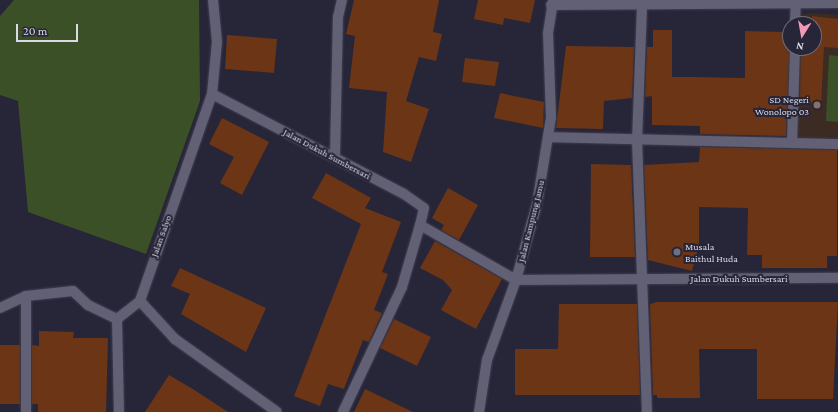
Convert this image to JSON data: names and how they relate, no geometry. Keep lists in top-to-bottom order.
{
  "streets": {
    "street": ["Jalan Dukuh Sumbersari", "Jalan Kampung Jamu", "Jalan Salyo"]
  },
  "crossings": [
    ["Jalan Dukuh Sumbersari", "Jalan Kampung Jamu"],
    ["Jalan Dukuh Sumbersari", "Jalan Salyo"]
  ],
  "places": ["SD Negeri Wonolopo 03", "Musala Baithul Huda"],
  "scale_bar": "20 m",
  "north": "bottom"
}
